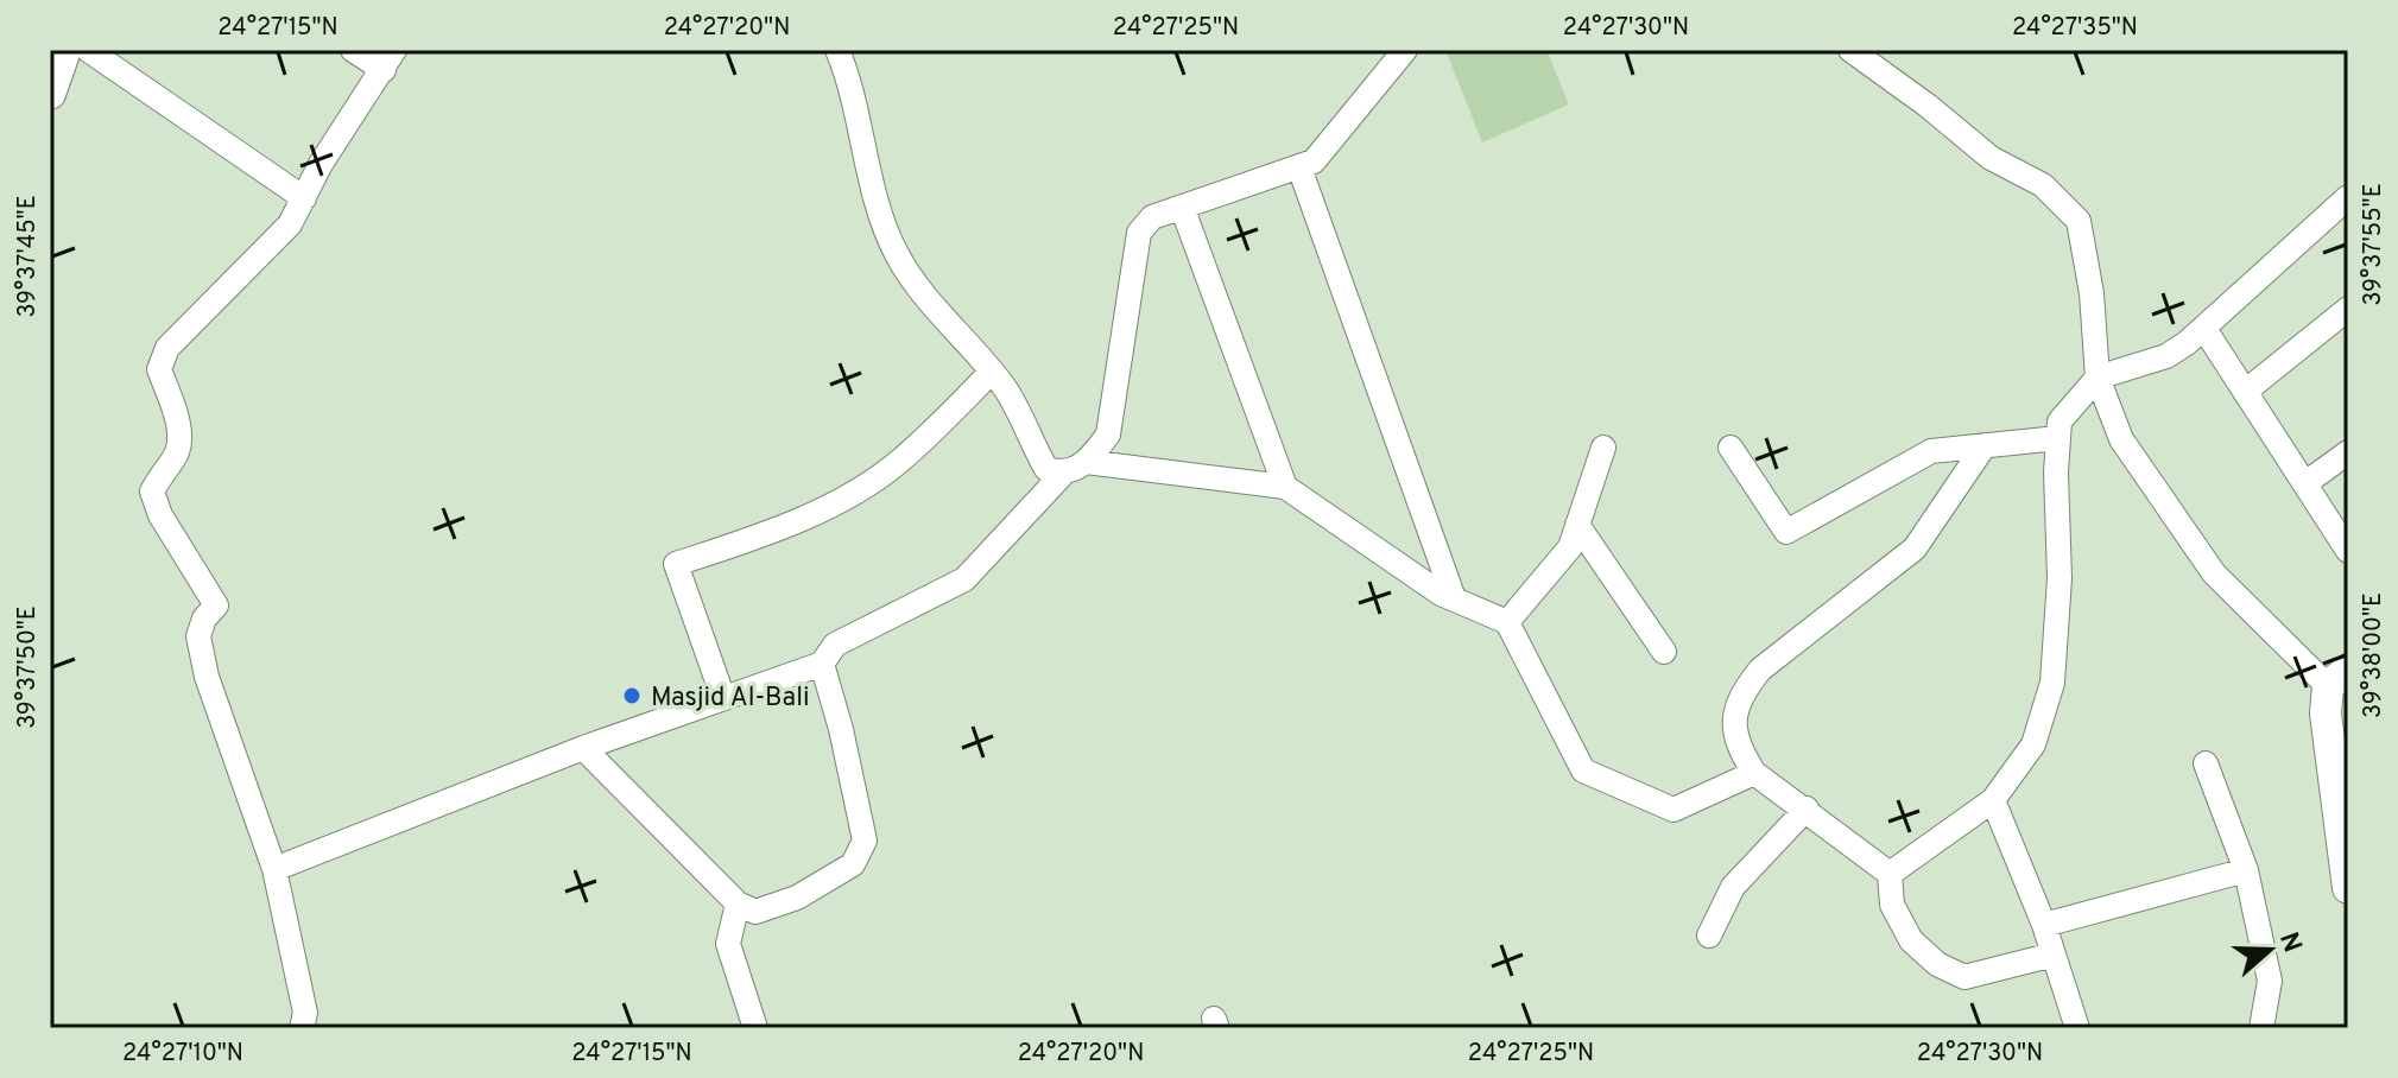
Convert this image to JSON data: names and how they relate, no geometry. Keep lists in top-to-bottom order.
{
  "places": ["Masjid Al-Bali"],
  "north": "right",
  "coordinates": [
    "24°27'15\"N",
    "24°27'20\"N",
    "24°27'25\"N",
    "24°27'30\"N",
    "24°27'35\"N",
    "39°37'55\"E",
    "39°37'45\"E",
    "39°38'00\"E",
    "39°37'50\"E",
    "24°27'10\"N"
  ]
}
